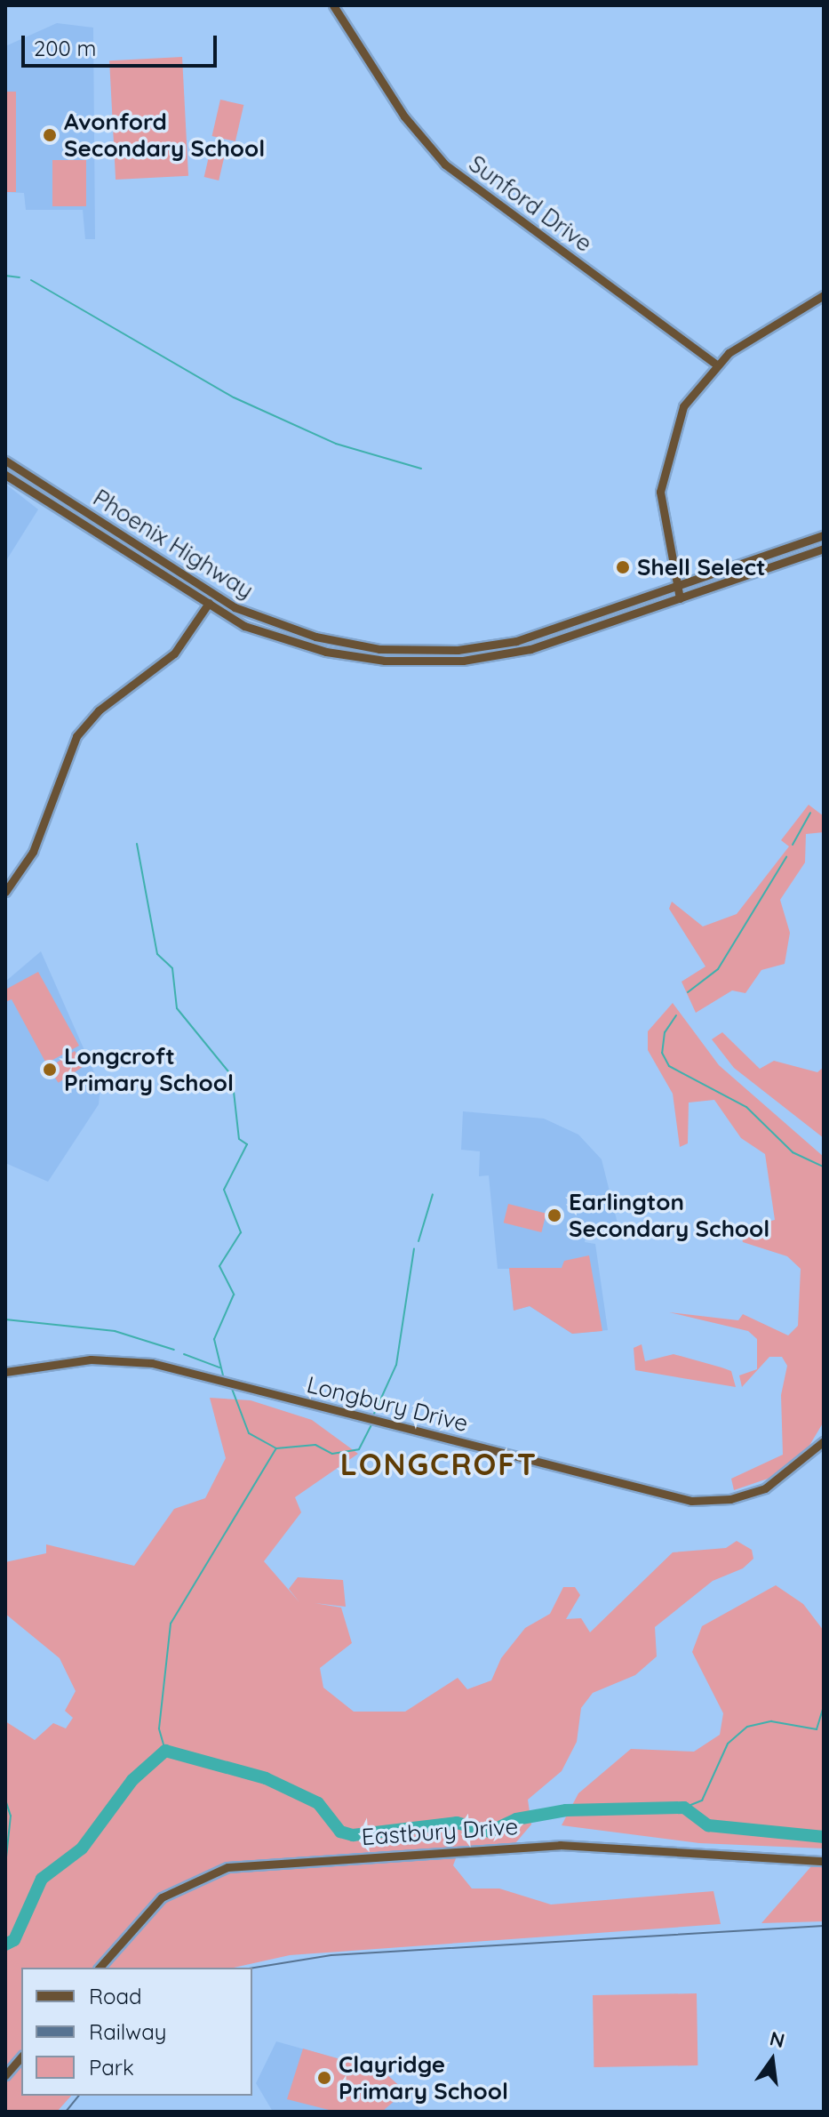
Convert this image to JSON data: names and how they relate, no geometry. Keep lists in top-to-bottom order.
{
  "streets": {
    "street": [
      "Sunford Drive",
      "Phoenix Highway",
      "Longbury Drive",
      "Eastbury Drive"
    ]
  },
  "districts": ["LONGCROFT"],
  "places": [
    "Avonford Secondary School",
    "Shell Select",
    "Longcroft Primary School",
    "Earlington Secondary School",
    "Clayridge Primary School"
  ],
  "legend": ["Road", "Railway", "Park"],
  "scale_bar": "200 m",
  "north": "top"
}
